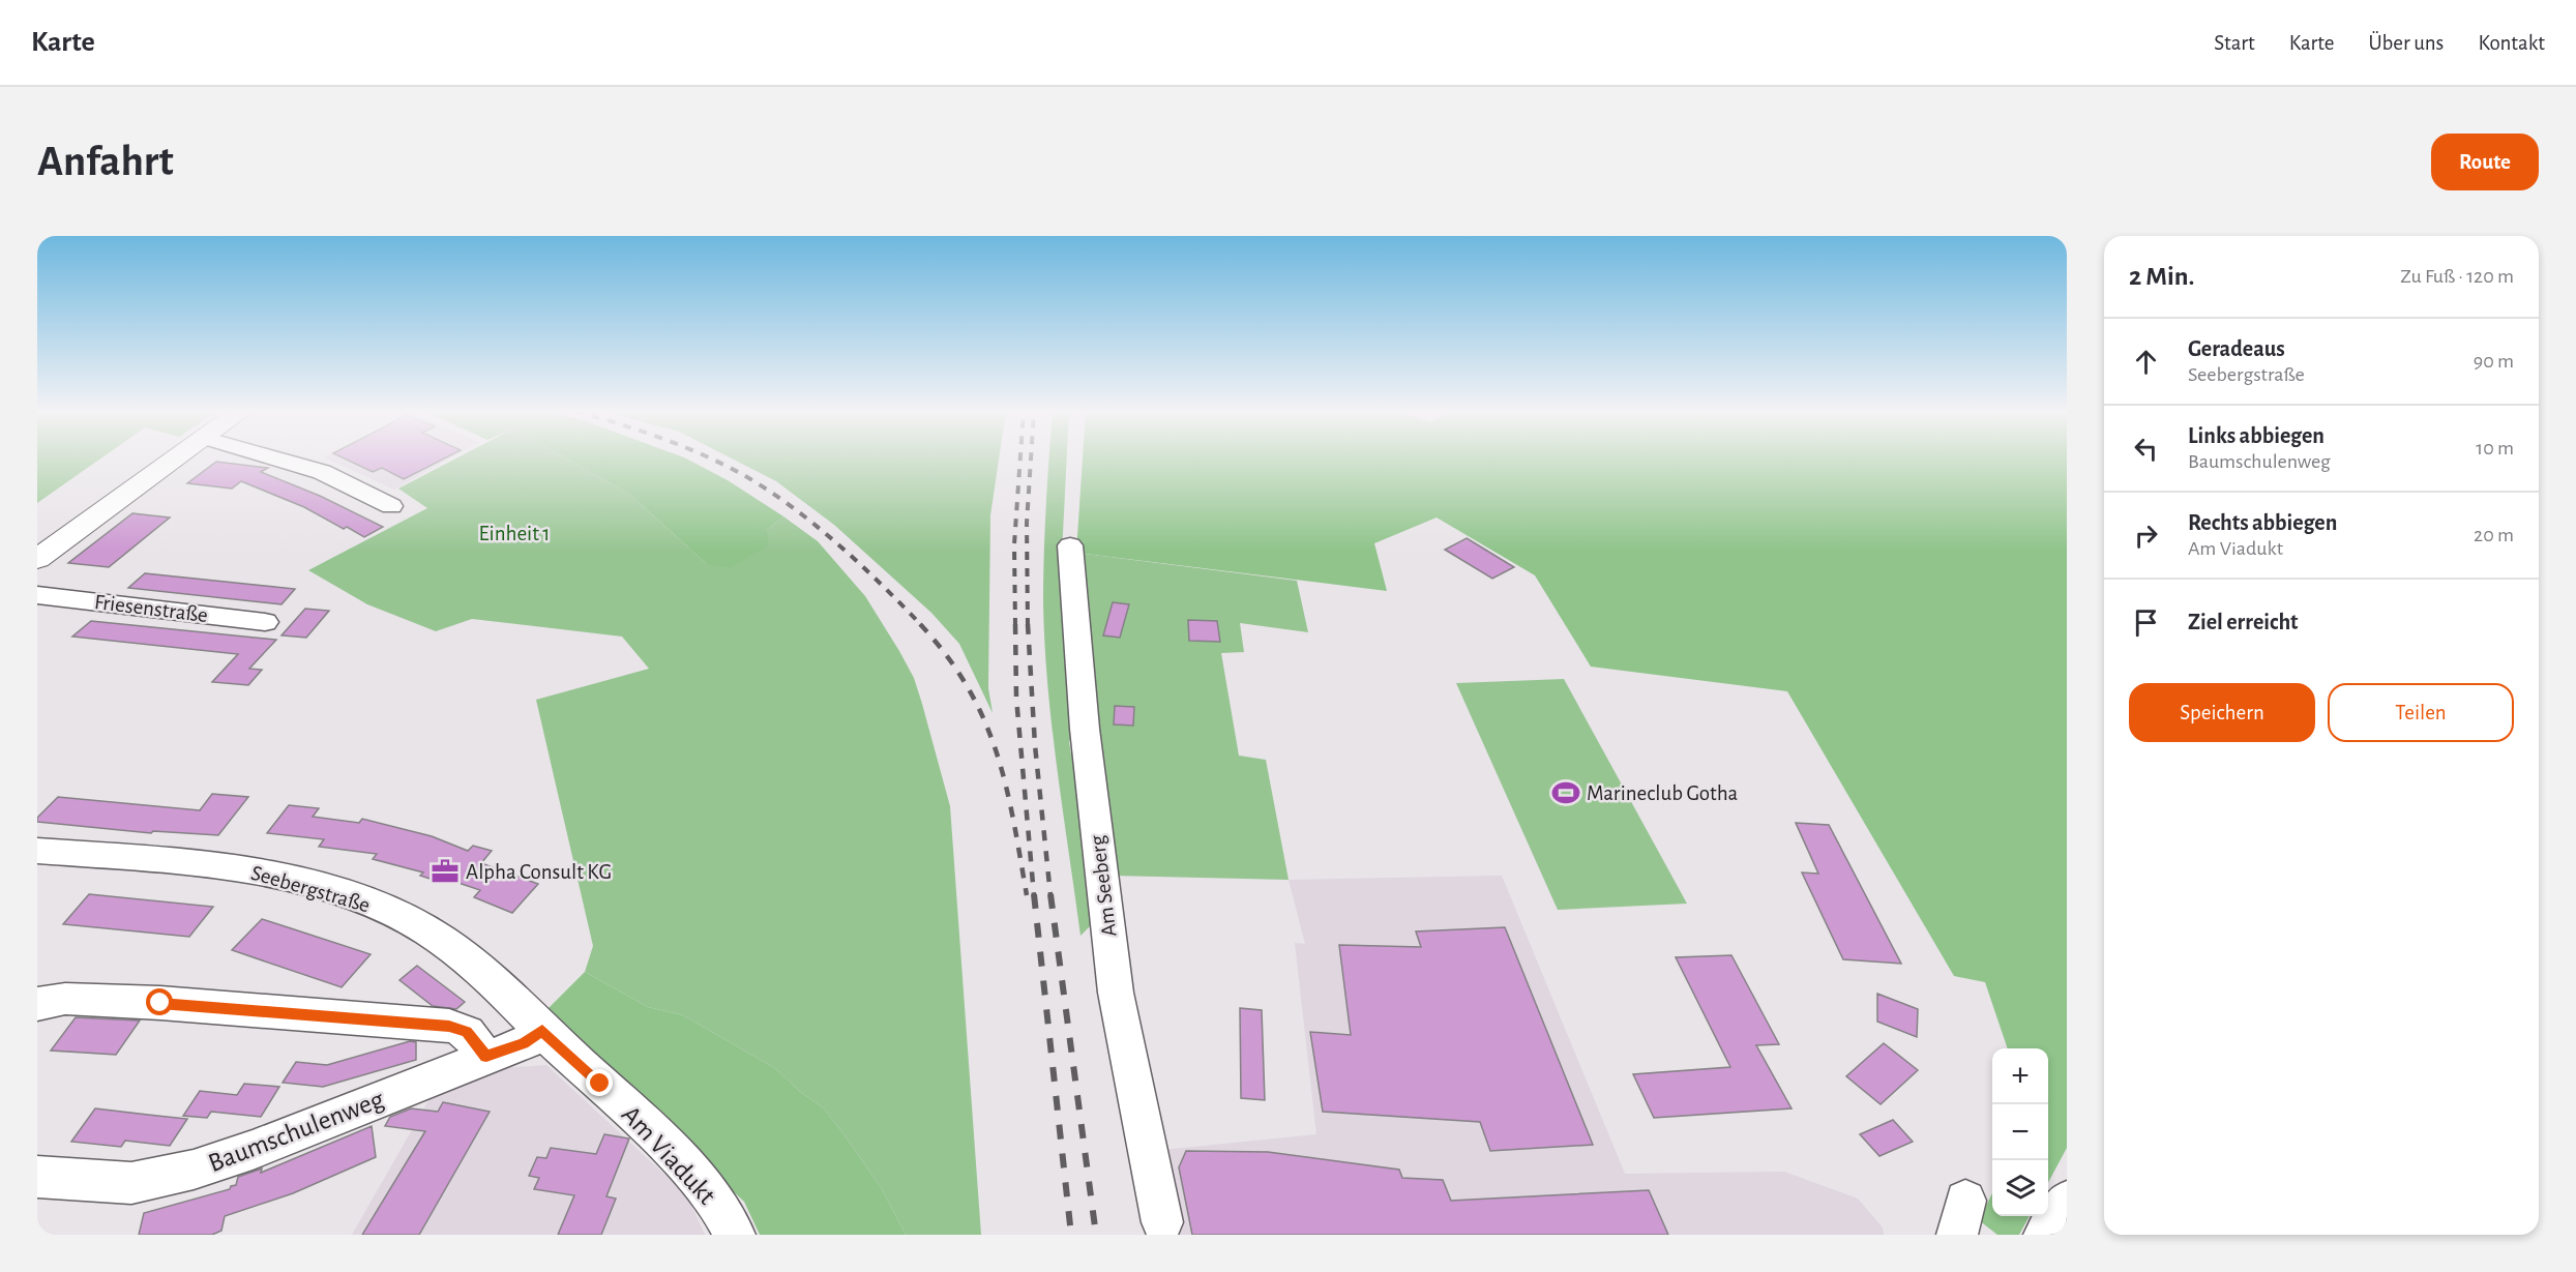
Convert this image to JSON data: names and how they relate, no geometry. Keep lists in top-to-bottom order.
{
  "streets": {
    "street": [
      "Friesenstraße",
      "Am Seeberg",
      "Seebergstraße",
      "Baumschulenweg",
      "Am Viadukt"
    ]
  },
  "crossings": [
    ["Seebergstraße", "Baumschulenweg"],
    ["Seebergstraße", "Am Viadukt"],
    ["Baumschulenweg", "Am Viadukt"]
  ],
  "parks": ["Einheit 1"],
  "places": {
    "sports": ["Marineclub Gotha"],
    "office": ["Alpha Consult KG"]
  },
  "page": {
    "header": "Karte",
    "nav": [
      "Start",
      "Karte",
      "Über uns",
      "Kontakt"
    ],
    "buttons": [
      "Route",
      ["Speichern", "Teilen"]
    ],
    "title": "Anfahrt",
    "heading": ["2 Min.", "Zu Fuß · 120 m"],
    "list": [
      ["Geradeaus", "Seebergstraße", "90 m"],
      ["Links abbiegen", "Baumschulenweg", "10 m"],
      ["Rechts abbiegen", "Am Viadukt", "20 m"],
      "Ziel erreicht"
    ],
    "map_buttons": ["+", "−"]
  }
}
